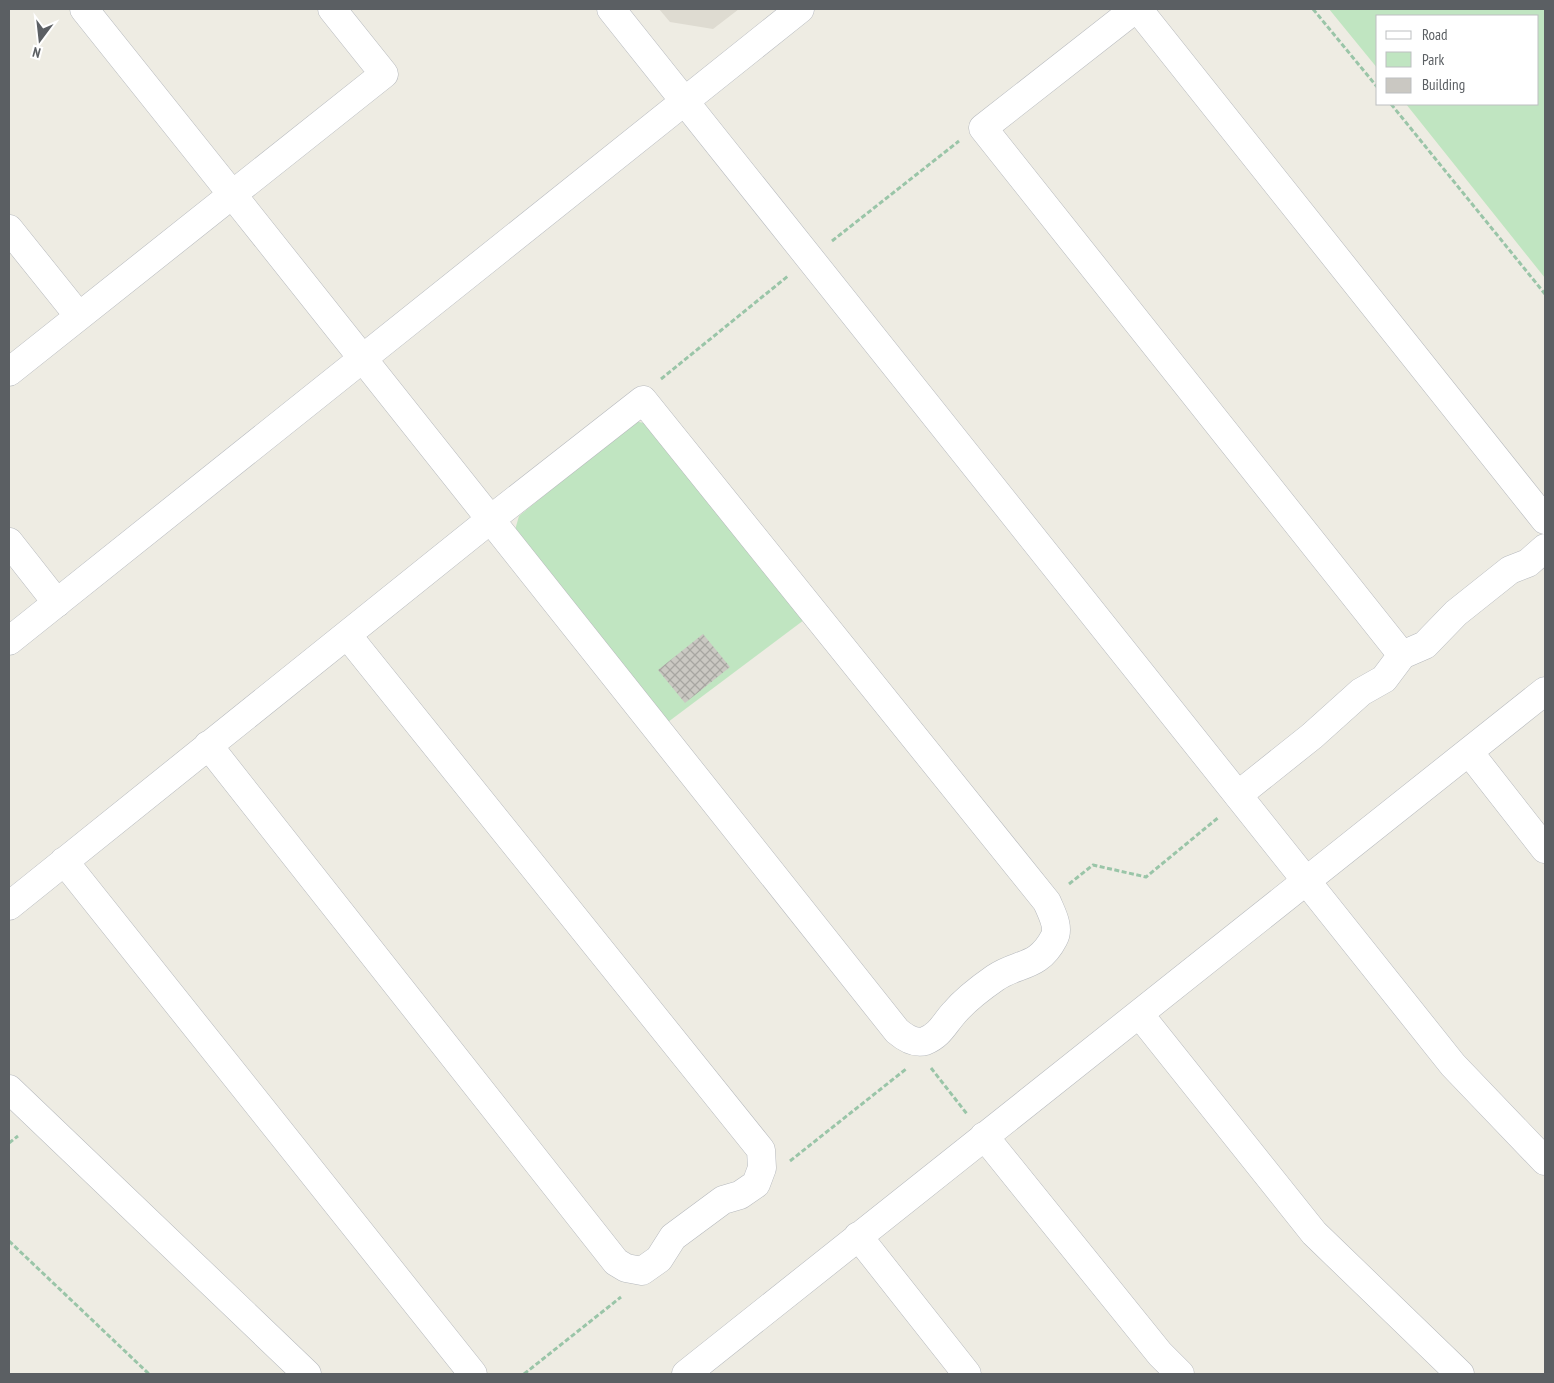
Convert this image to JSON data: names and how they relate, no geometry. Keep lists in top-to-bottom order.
{
  "legend": ["Road", "Park", "Building"],
  "north": "bottom"
}
